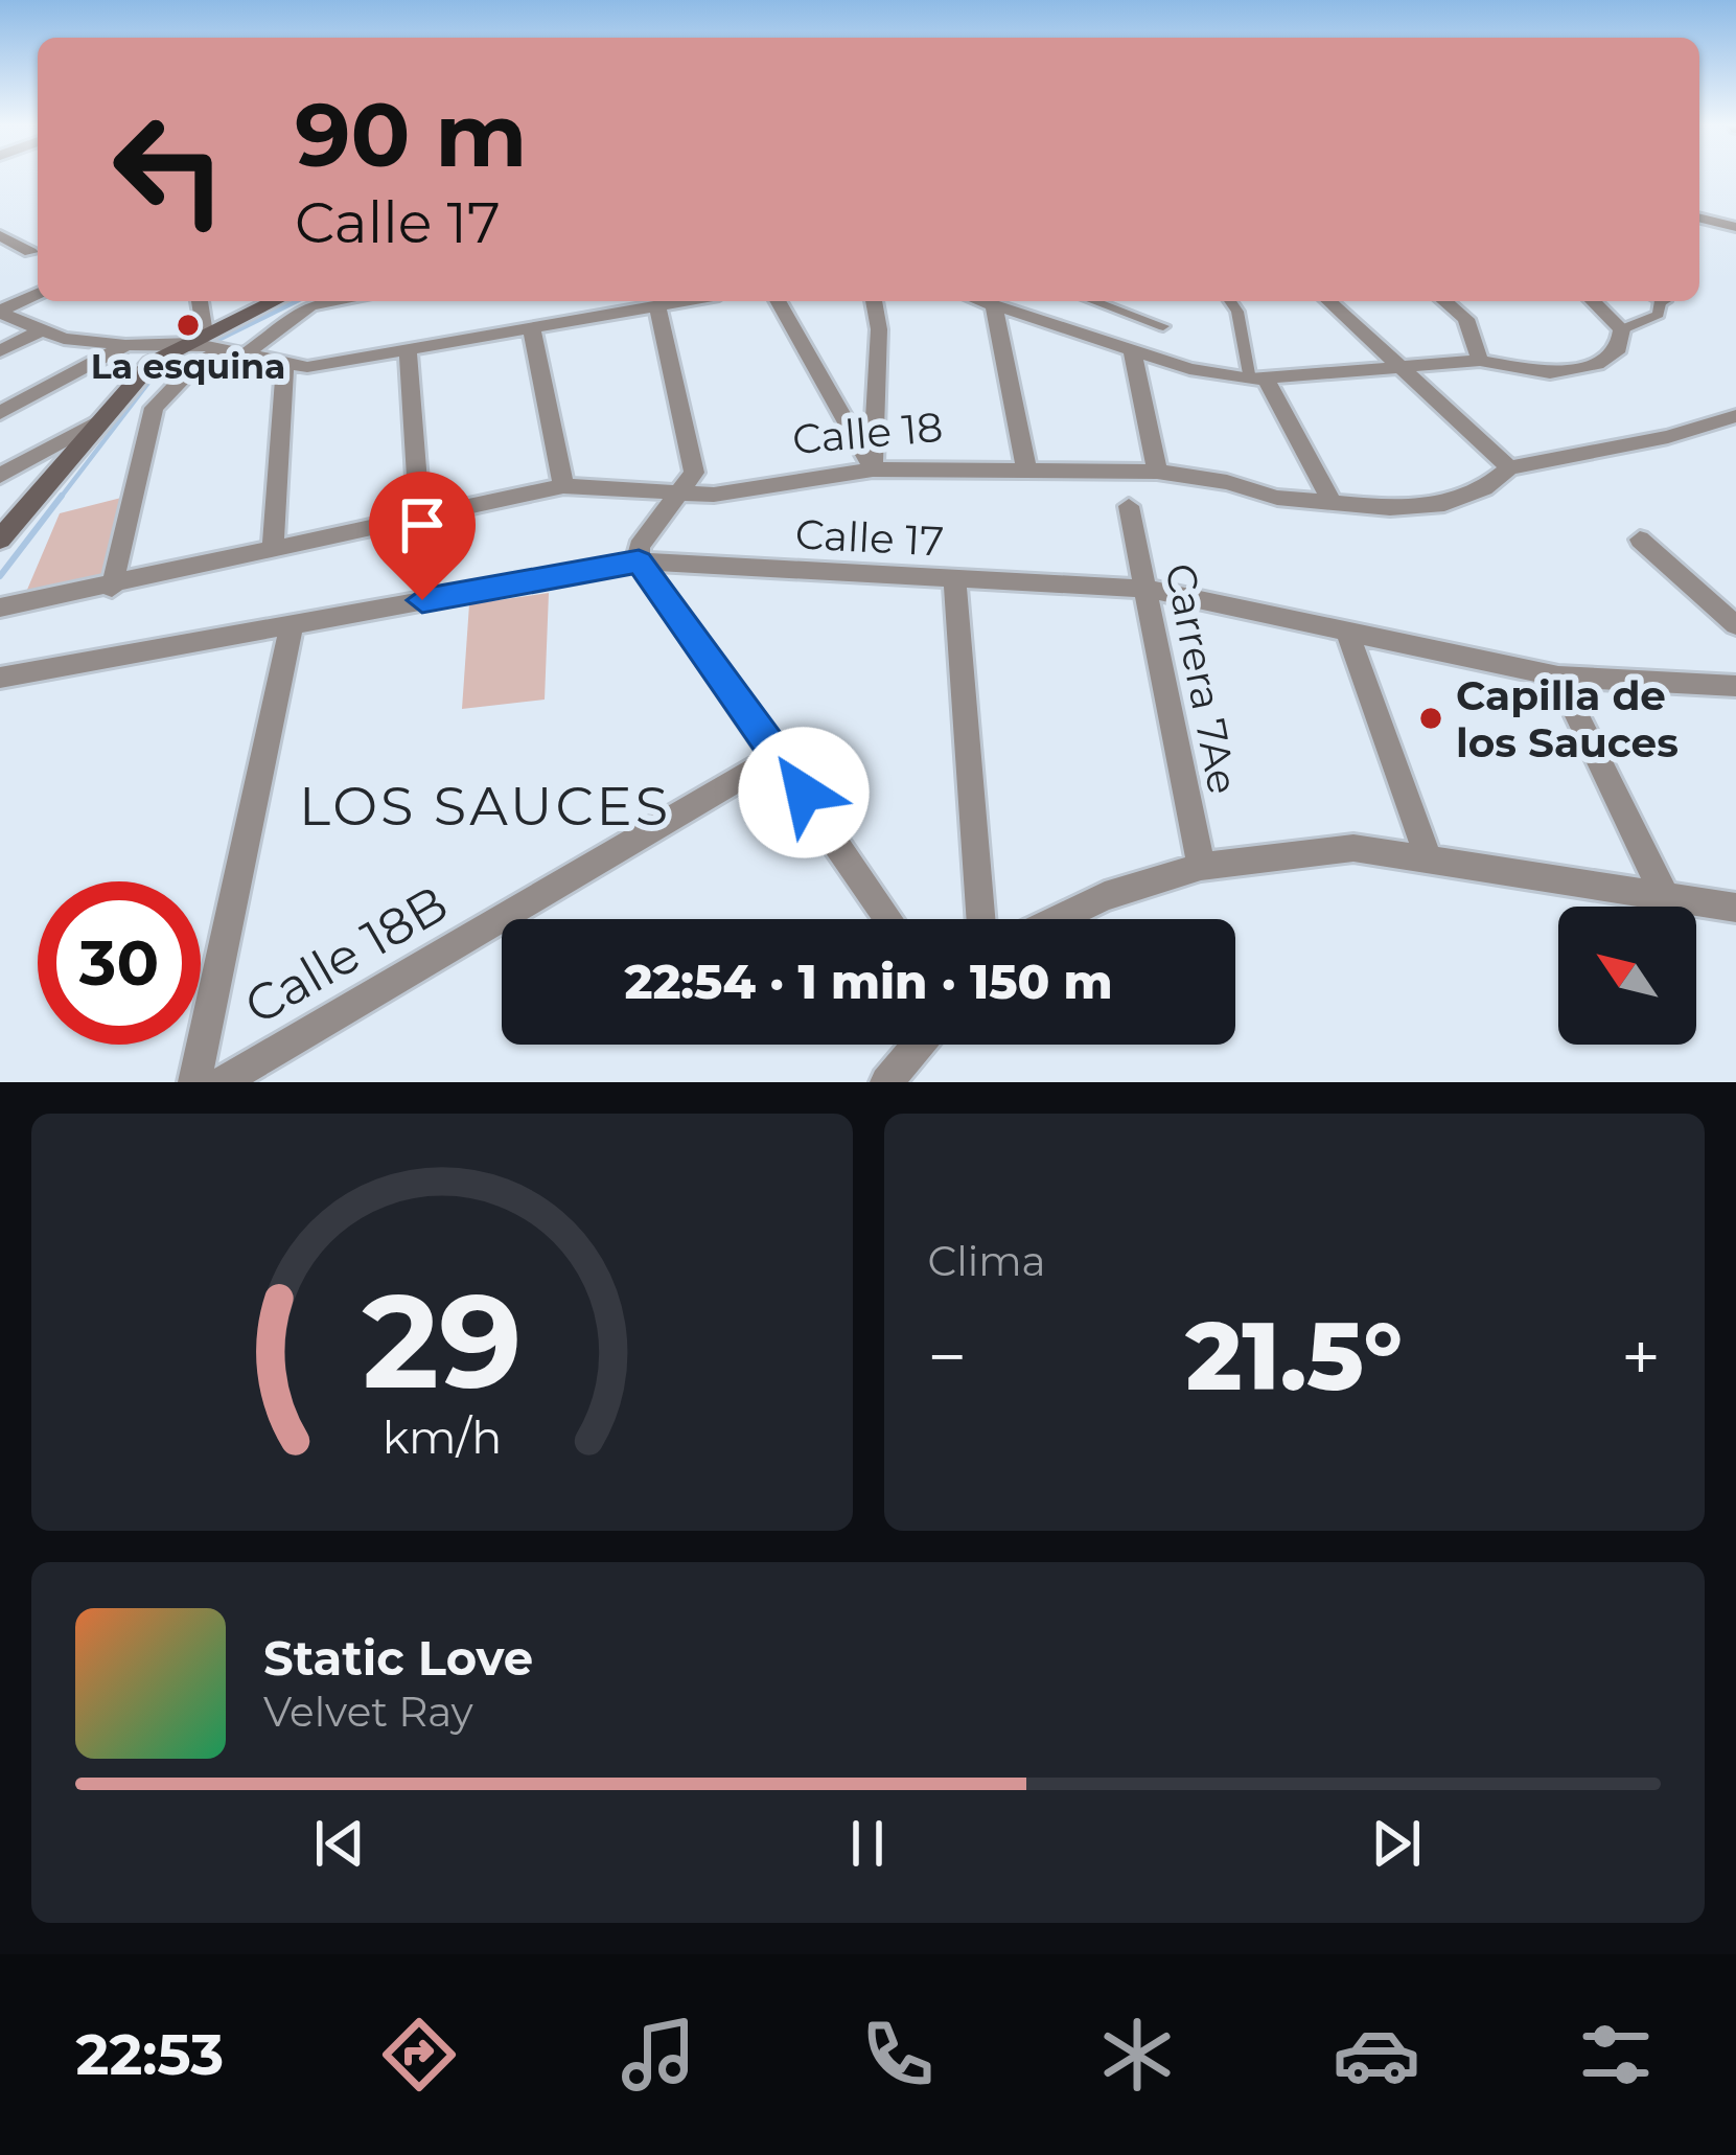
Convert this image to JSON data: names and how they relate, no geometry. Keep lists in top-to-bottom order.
{
  "streets": {
    "street": [
      "Calle 18",
      "Calle 17",
      "Carrera 7Ae",
      "Calle 18B"
    ]
  },
  "crossings": [
    ["Calle 17", "Carrera 7Ae"]
  ],
  "districts": ["LOS SAUCES"],
  "places": ["La esquina", "Capilla de los Sauces"],
  "north": "top left",
  "page": {
    "turn": ["90 m", "Calle 17"],
    "limit": "30",
    "trip": "22:54 · 1 min · 150 m",
    "tile": "Clima",
    "heat": ["−", "21.5°", "+"],
    "song": ["Static Love", "Velvet Ray"],
    "tabs": "22:53",
    "gauge": ["29", "km/h"]
  }
}
